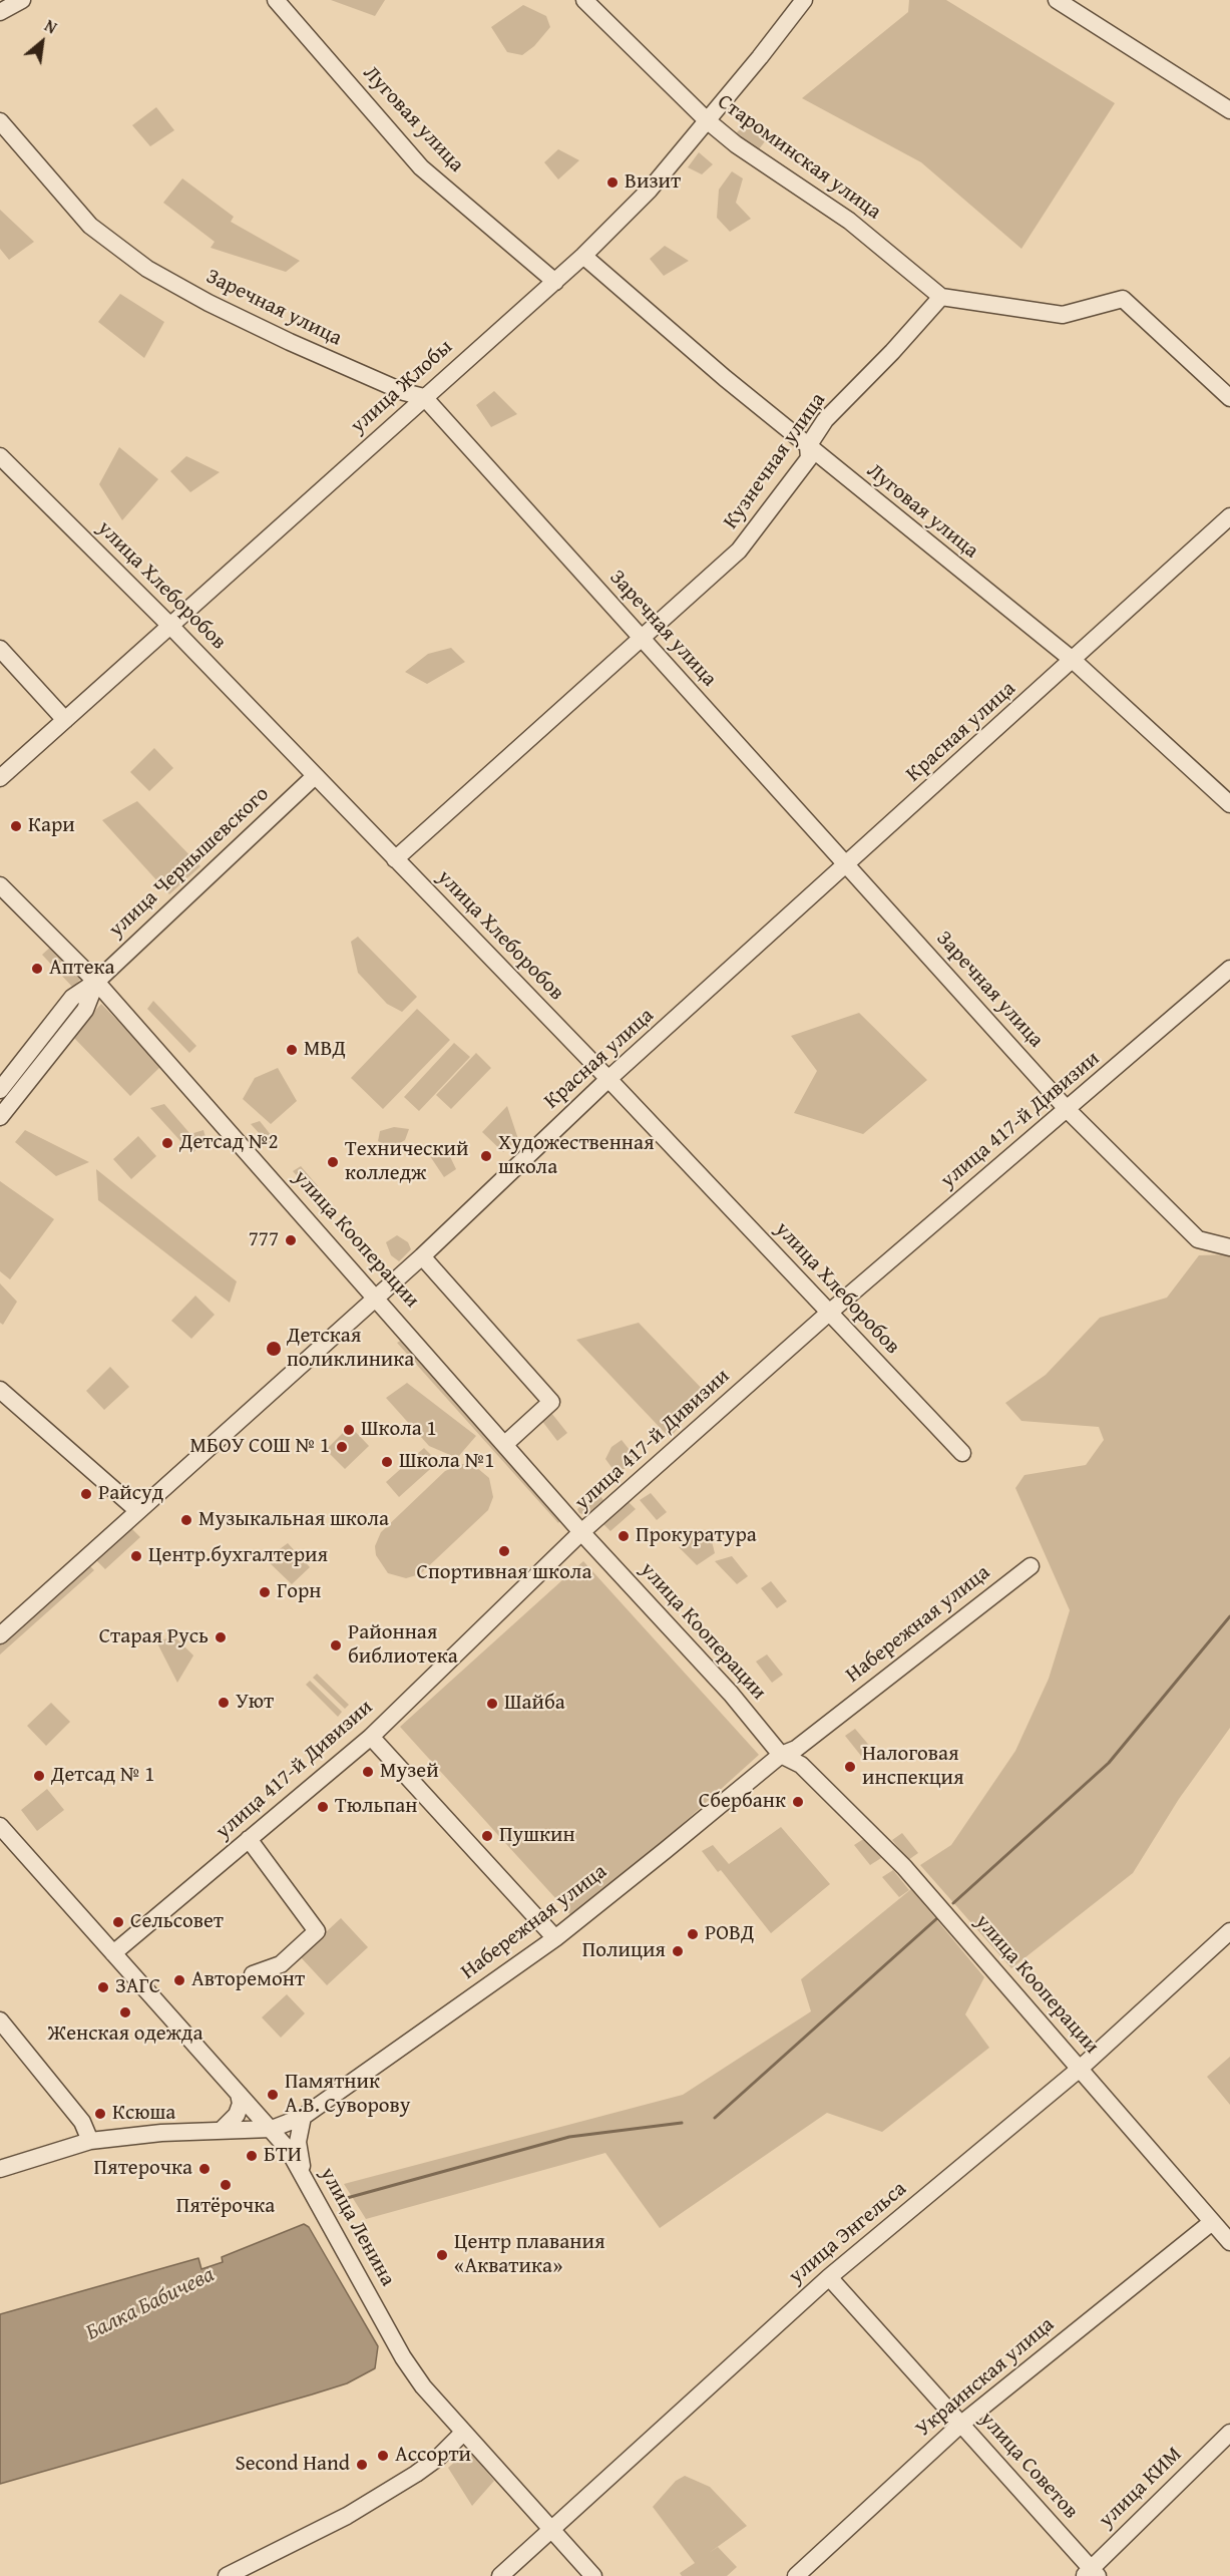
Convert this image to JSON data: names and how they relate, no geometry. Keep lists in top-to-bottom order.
{
  "streets": {
    "street": [
      "Луговая улица",
      "Староминская улица",
      "Заречная улица",
      "улица Жлобы",
      "Кузнечная улица",
      "улица Хлеборобов",
      "Красная улица",
      "улица Чернышевского",
      "улица 417-й Дивизии",
      "улица Кооперации",
      "Набережная улица",
      "улица Ленина",
      "улица Энгельса",
      "Украинская улица",
      "улица Советов",
      "улица КИМ"
    ]
  },
  "crossings": [
    ["Луговая улица", "улица Жлобы"],
    ["Луговая улица", "Кузнечная улица"],
    ["Луговая улица", "Красная улица"],
    ["Староминская улица", "улица Жлобы"],
    ["Староминская улица", "Кузнечная улица"],
    ["Заречная улица", "улица Жлобы"],
    ["Заречная улица", "Кузнечная улица"],
    ["Заречная улица", "Красная улица"],
    ["Заречная улица", "улица 417-й Дивизии"],
    ["улица Жлобы", "улица Хлеборобов"],
    ["Кузнечная улица", "улица Хлеборобов"],
    ["улица Хлеборобов", "Красная улица"],
    ["улица Хлеборобов", "улица Чернышевского"],
    ["улица Хлеборобов", "улица 417-й Дивизии"],
    ["Красная улица", "улица Кооперации"],
    ["улица Чернышевского", "улица Кооперации"],
    ["улица 417-й Дивизии", "улица Кооперации"],
    ["улица 417-й Дивизии", "улица Ленина"],
    ["улица Кооперации", "Набережная улица"],
    ["улица Кооперации", "улица Энгельса"],
    ["улица Кооперации", "Украинская улица"],
    ["Набережная улица", "улица Ленина"],
    ["улица Ленина", "улица Энгельса"],
    ["улица Энгельса", "улица Советов"],
    ["Украинская улица", "улица Советов"],
    ["улица Советов", "улица КИМ"]
  ],
  "water": ["Балка Бабичева"],
  "places": [
    "Визит",
    "Кари",
    "Аптека",
    "МВД",
    "Детсад №2",
    "Художественная школа",
    "Технический колледж",
    "777",
    "Детская поликлиника",
    "Школа 1",
    "МБОУ СОШ № 1",
    "Школа №1",
    "Райсуд",
    "Музыкальная школа",
    "Прокуратура",
    "Спортивная школа",
    "Центр.бухгалтерия",
    "Горн",
    "Старая Русь",
    "Районная библиотека",
    "Уют",
    "Шайба",
    "Налоговая инспекция",
    "Музей",
    "Детсад № 1",
    "Сбербанк",
    "Тюльпан",
    "Пушкин",
    "Сельсовет",
    "РОВД",
    "Полиция",
    "Авторемонт",
    "ЗАГС",
    "Женская одежда",
    "Памятник А.В. Суворову",
    "Ксюша",
    "БТИ",
    "Пятерочка",
    "Пятёрочка",
    "Центр плавания «Акватика»",
    "Ассорти",
    "Second Hand"
  ],
  "north": "top right"
}
